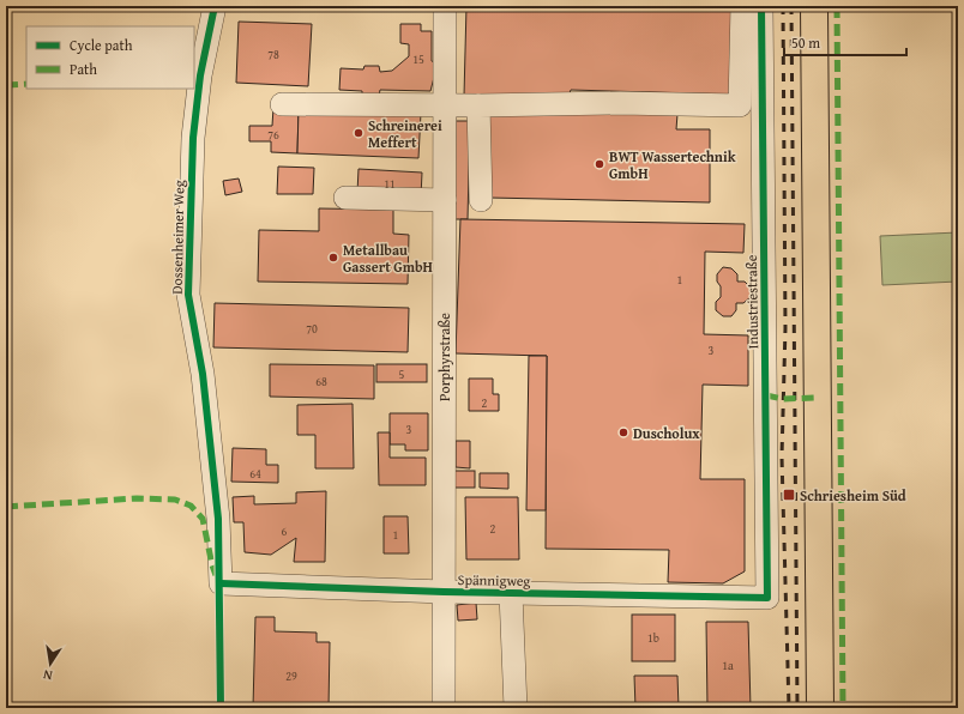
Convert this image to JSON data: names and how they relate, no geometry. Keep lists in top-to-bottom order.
{
  "streets": {
    "street": [
      "Dossenheimer Weg",
      "Industriestraße",
      "Porphyrstraße",
      "Spännigweg"
    ]
  },
  "crossings": [
    ["Dossenheimer Weg", "Spännigweg"],
    ["Industriestraße", "Spännigweg"],
    ["Porphyrstraße", "Spännigweg"]
  ],
  "places": {
    "other": [
      "Schreinerei Meffert",
      "BWT Wassertechnik GmbH",
      "Metallbau Gassert GmbH",
      "Duscholux"
    ],
    "transit": ["Schriesheim Süd"]
  },
  "house_numbers": [
    "78",
    "15",
    "76",
    "11",
    "1",
    "70",
    "3",
    "5",
    "68",
    "2",
    "3",
    "64",
    "2",
    "6",
    "1",
    "1b",
    "1a",
    "29"
  ],
  "legend": ["Cycle path", "Path"],
  "scale_bar": "50 m",
  "north": "bottom"
}
